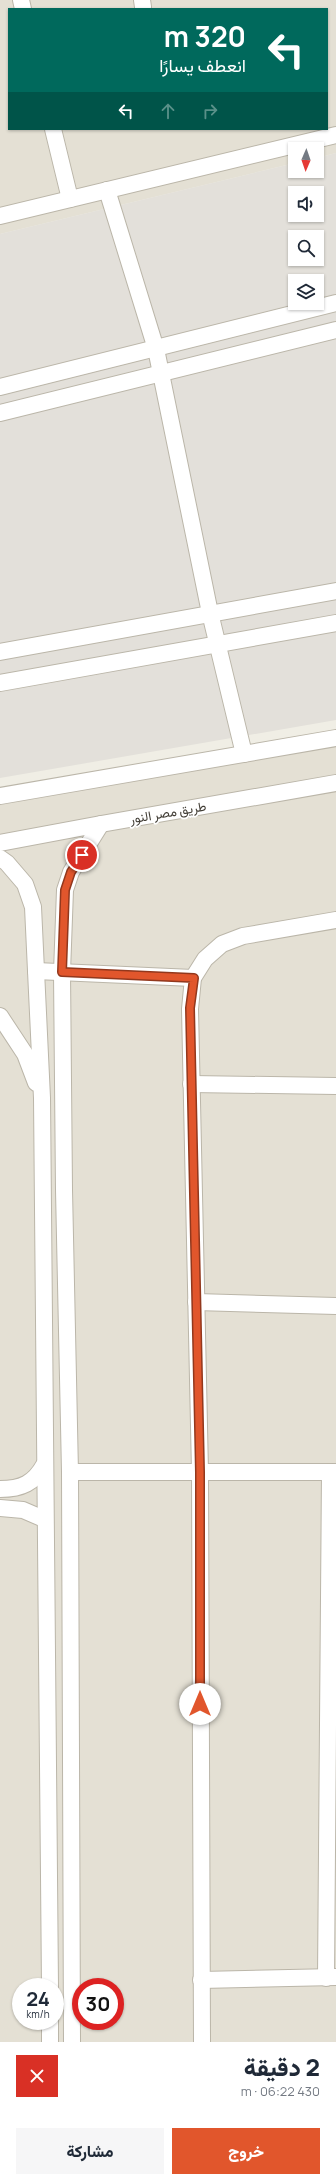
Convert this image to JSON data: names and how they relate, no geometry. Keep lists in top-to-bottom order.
{
  "streets": {
    "street": ["طريق مصر النور"]
  },
  "north": "bottom",
  "page": {
    "turn": ["320 m", "انعطف يسارًا"],
    "speed": "24 km/h",
    "limit": "30",
    "heading": ["2 دقيقة", "430 m · 06:22"],
    "buttons": ["خروج", "مشاركة"]
  }
}
